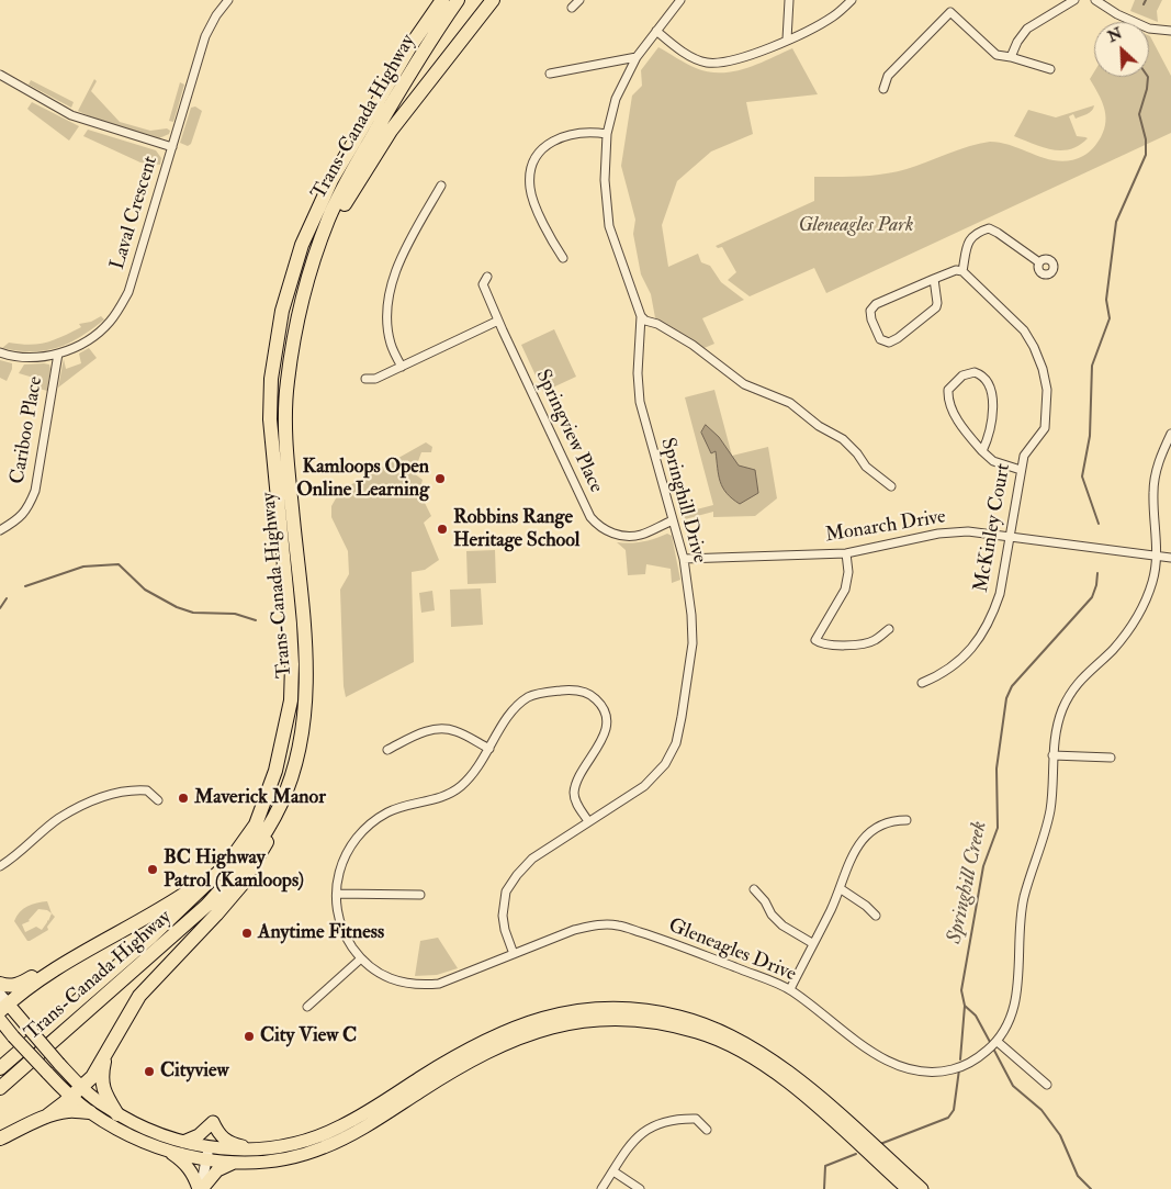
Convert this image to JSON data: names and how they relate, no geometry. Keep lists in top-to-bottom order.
{
  "streets": {
    "highway": ["Trans-Canada Highway"],
    "street": [
      "Laval Crescent",
      "Cariboo Place",
      "Springview Place",
      "Springhill Drive",
      "Monarch Drive",
      "McKinley Court",
      "Gleneagles Drive"
    ]
  },
  "crossings": [
    ["Laval Crescent", "Cariboo Place"],
    ["Springview Place", "Springhill Drive"],
    ["Springhill Drive", "Monarch Drive"],
    ["Springhill Drive", "Gleneagles Drive"],
    ["Monarch Drive", "McKinley Court"],
    ["Monarch Drive", "Gleneagles Drive"]
  ],
  "water": ["Springhill Creek"],
  "parks": ["Gleneagles Park"],
  "places": [
    "Kamloops Open Online Learning",
    "Robbins Range Heritage School",
    "Maverick Manor",
    "BC Highway Patrol (Kamloops)",
    "Anytime Fitness",
    "City View C",
    "Cityview"
  ],
  "north": "top left"
}
